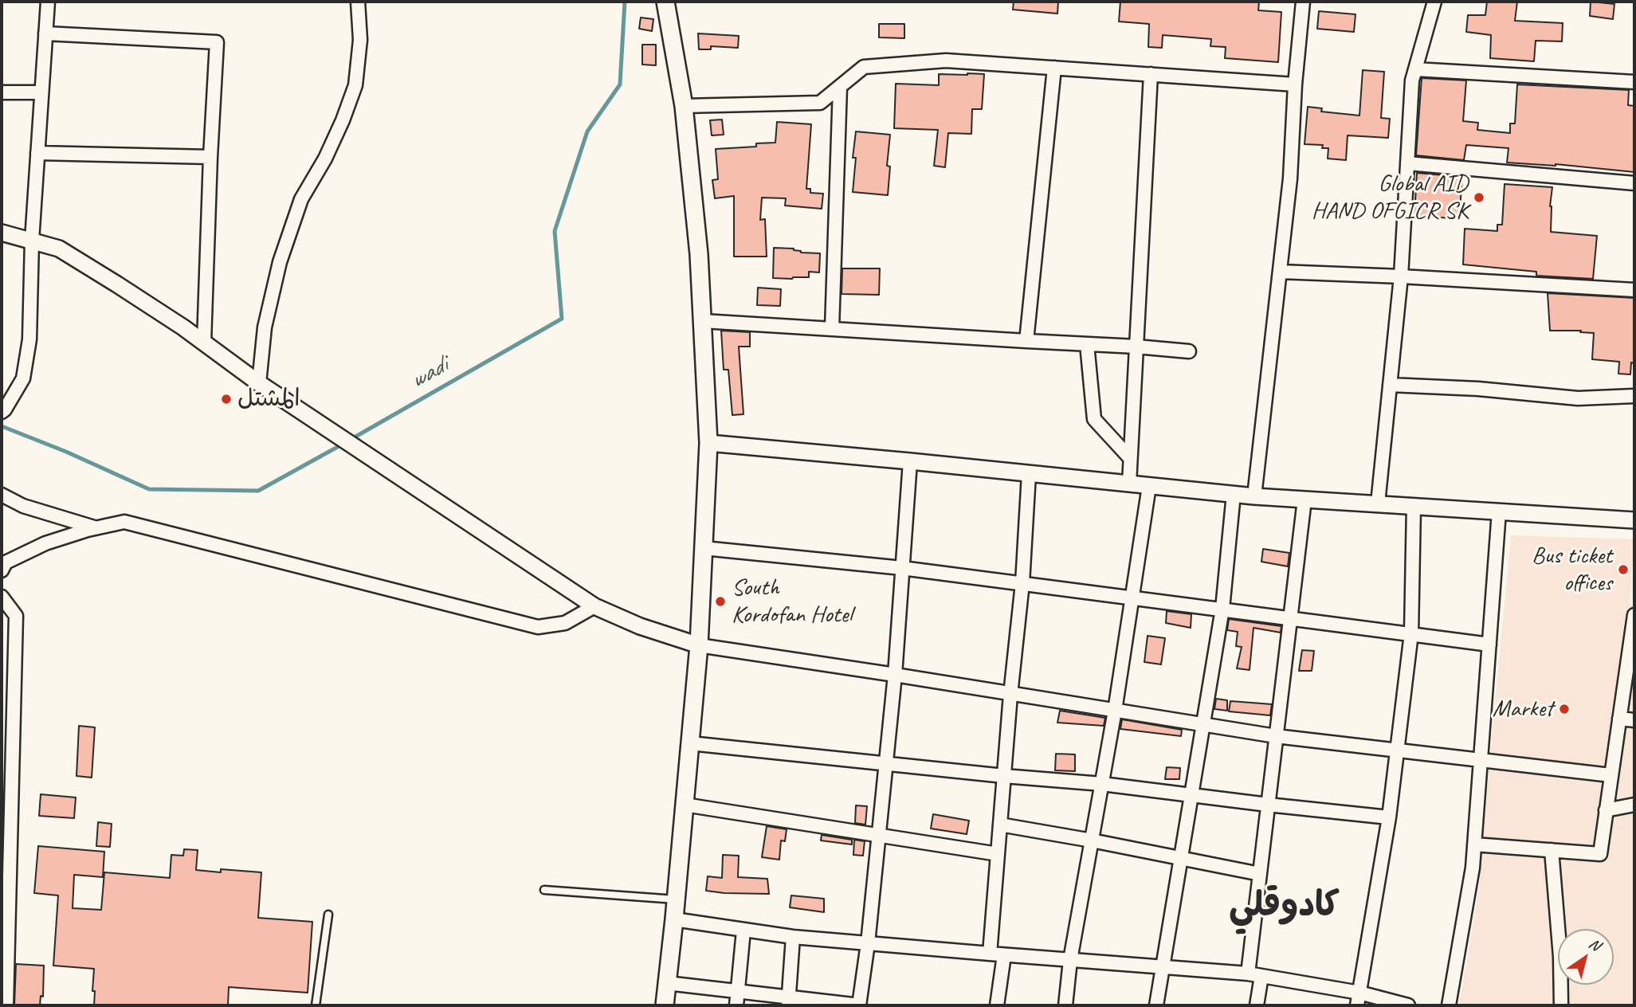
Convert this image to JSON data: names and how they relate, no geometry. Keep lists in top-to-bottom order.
{
  "districts": ["كادوقلي"],
  "water": ["wadi"],
  "places": [
    "Global AID HAND OFGICR SK",
    "المشتل",
    "Bus ticket offices",
    "South Kordofan Hotel",
    "Market"
  ],
  "north": "top right"
}
